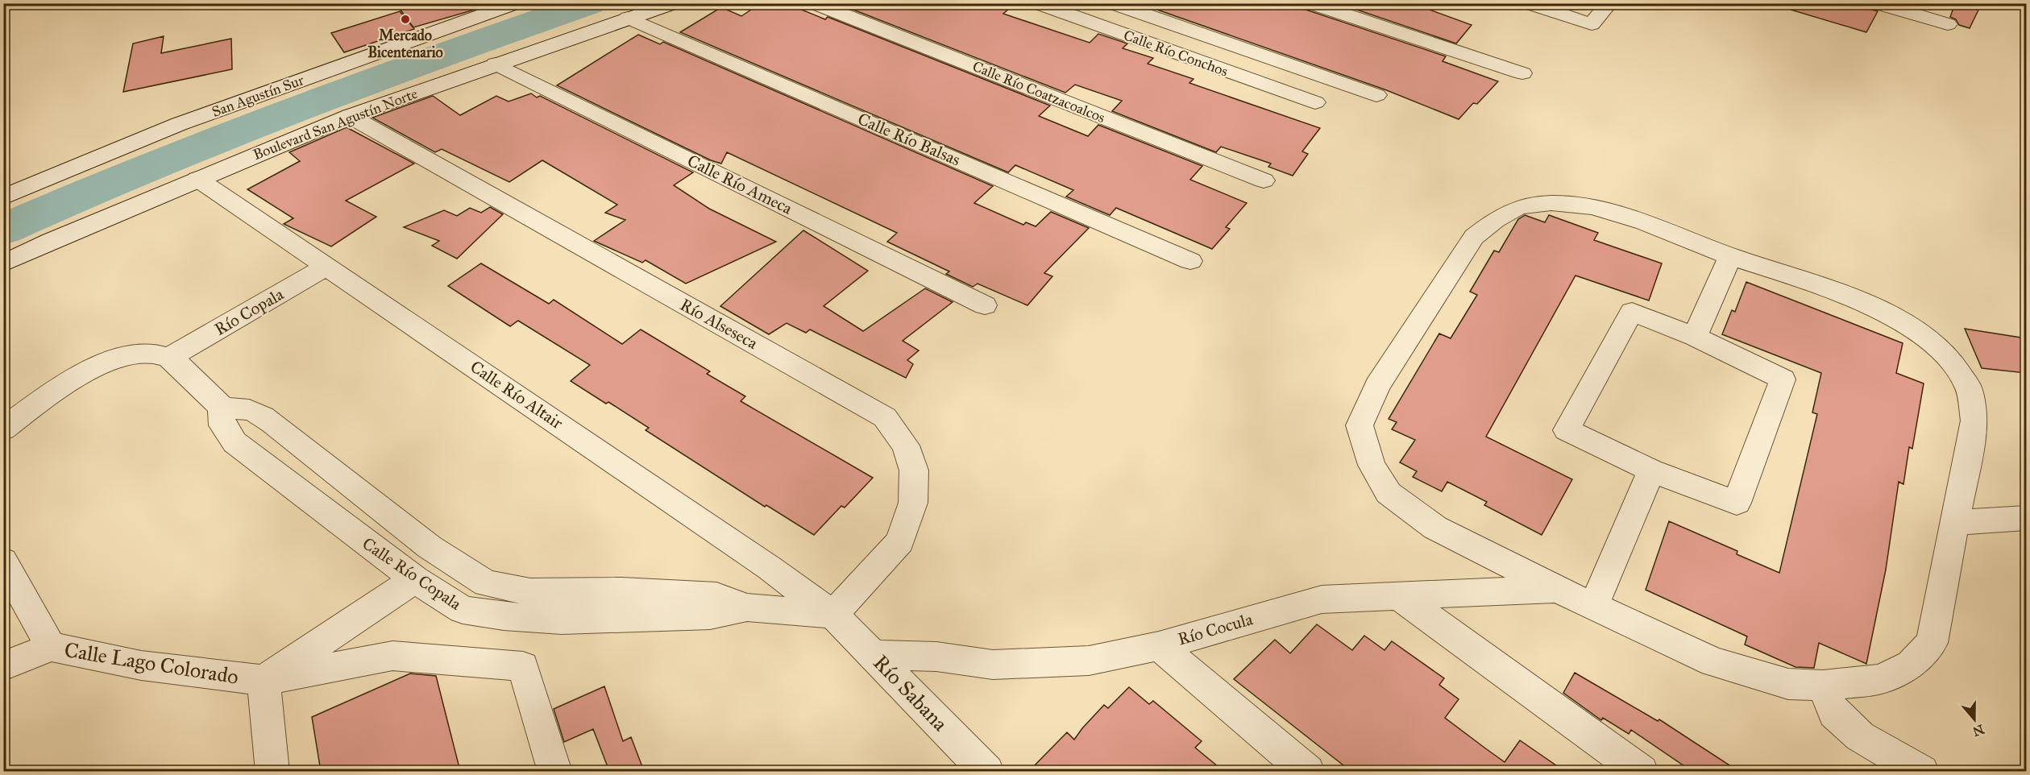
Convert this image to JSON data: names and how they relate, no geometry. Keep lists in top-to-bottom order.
{
  "streets": {
    "street": [
      "Calle Río Conchos",
      "Calle Río Coatzacoalcos",
      "San Agustín Sur",
      "Boulevard San Agustín Norte",
      "Calle Río Balsas",
      "Calle Río Ameca",
      "Río Copala",
      "Río Alseseca",
      "Calle Río Altair",
      "Calle Río Copala",
      "Río Cocula",
      "Calle Lago Colorado",
      "Río Sabana"
    ]
  },
  "crossings": [
    ["Boulevard San Agustín Norte", "Calle Río Balsas"],
    ["Boulevard San Agustín Norte", "Calle Río Ameca"],
    ["Boulevard San Agustín Norte", "Río Alseseca"],
    ["Boulevard San Agustín Norte", "Calle Río Altair"],
    ["Río Copala", "Calle Río Altair"],
    ["Río Alseseca", "Calle Río Altair"],
    ["Río Alseseca", "Calle Río Copala"],
    ["Río Alseseca", "Río Sabana"],
    ["Calle Río Altair", "Calle Río Copala"],
    ["Calle Río Altair", "Río Sabana"],
    ["Calle Río Copala", "Río Sabana"],
    ["Río Cocula", "Río Sabana"]
  ],
  "places": ["Mercado Bicentenario"],
  "north": "bottom"
}
